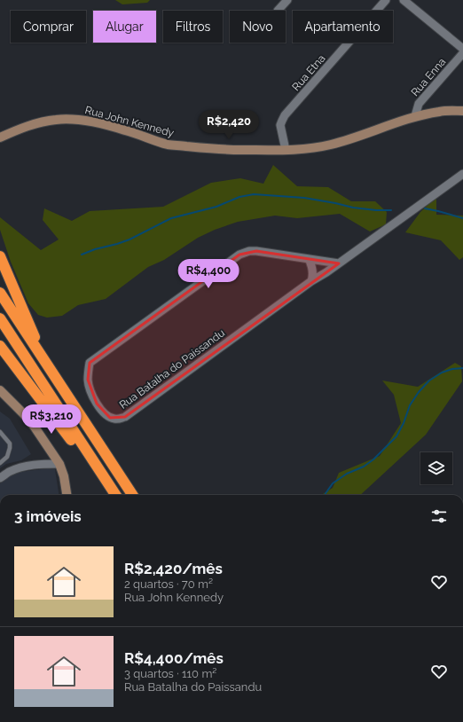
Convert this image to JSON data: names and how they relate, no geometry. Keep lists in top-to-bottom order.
{
  "streets": {
    "street": [
      "Rua Etna",
      "Rua Enna",
      "Rua John Kennedy",
      "Rua Batalha do Paissandu"
    ]
  },
  "crossings": [
    ["Rua Etna", "Rua John Kennedy"],
    ["Rua Enna", "Rua John Kennedy"]
  ],
  "page": {
    "chip": [
      "Comprar",
      "Alugar",
      "Filtros",
      "Novo",
      "Apartamento"
    ],
    "price": ["R$2,420", "R$4,400", "R$3,210"],
    "heading": "3 imóveis",
    "list": [
      {
        "name": "R$2,420/mês",
        "note": "2 quartos · 70 m² · Rua John Kennedy"
      },
      {
        "name": "R$4,400/mês",
        "note": "3 quartos · 110 m² · Rua Batalha do Paissandu"
      }
    ]
  }
}
